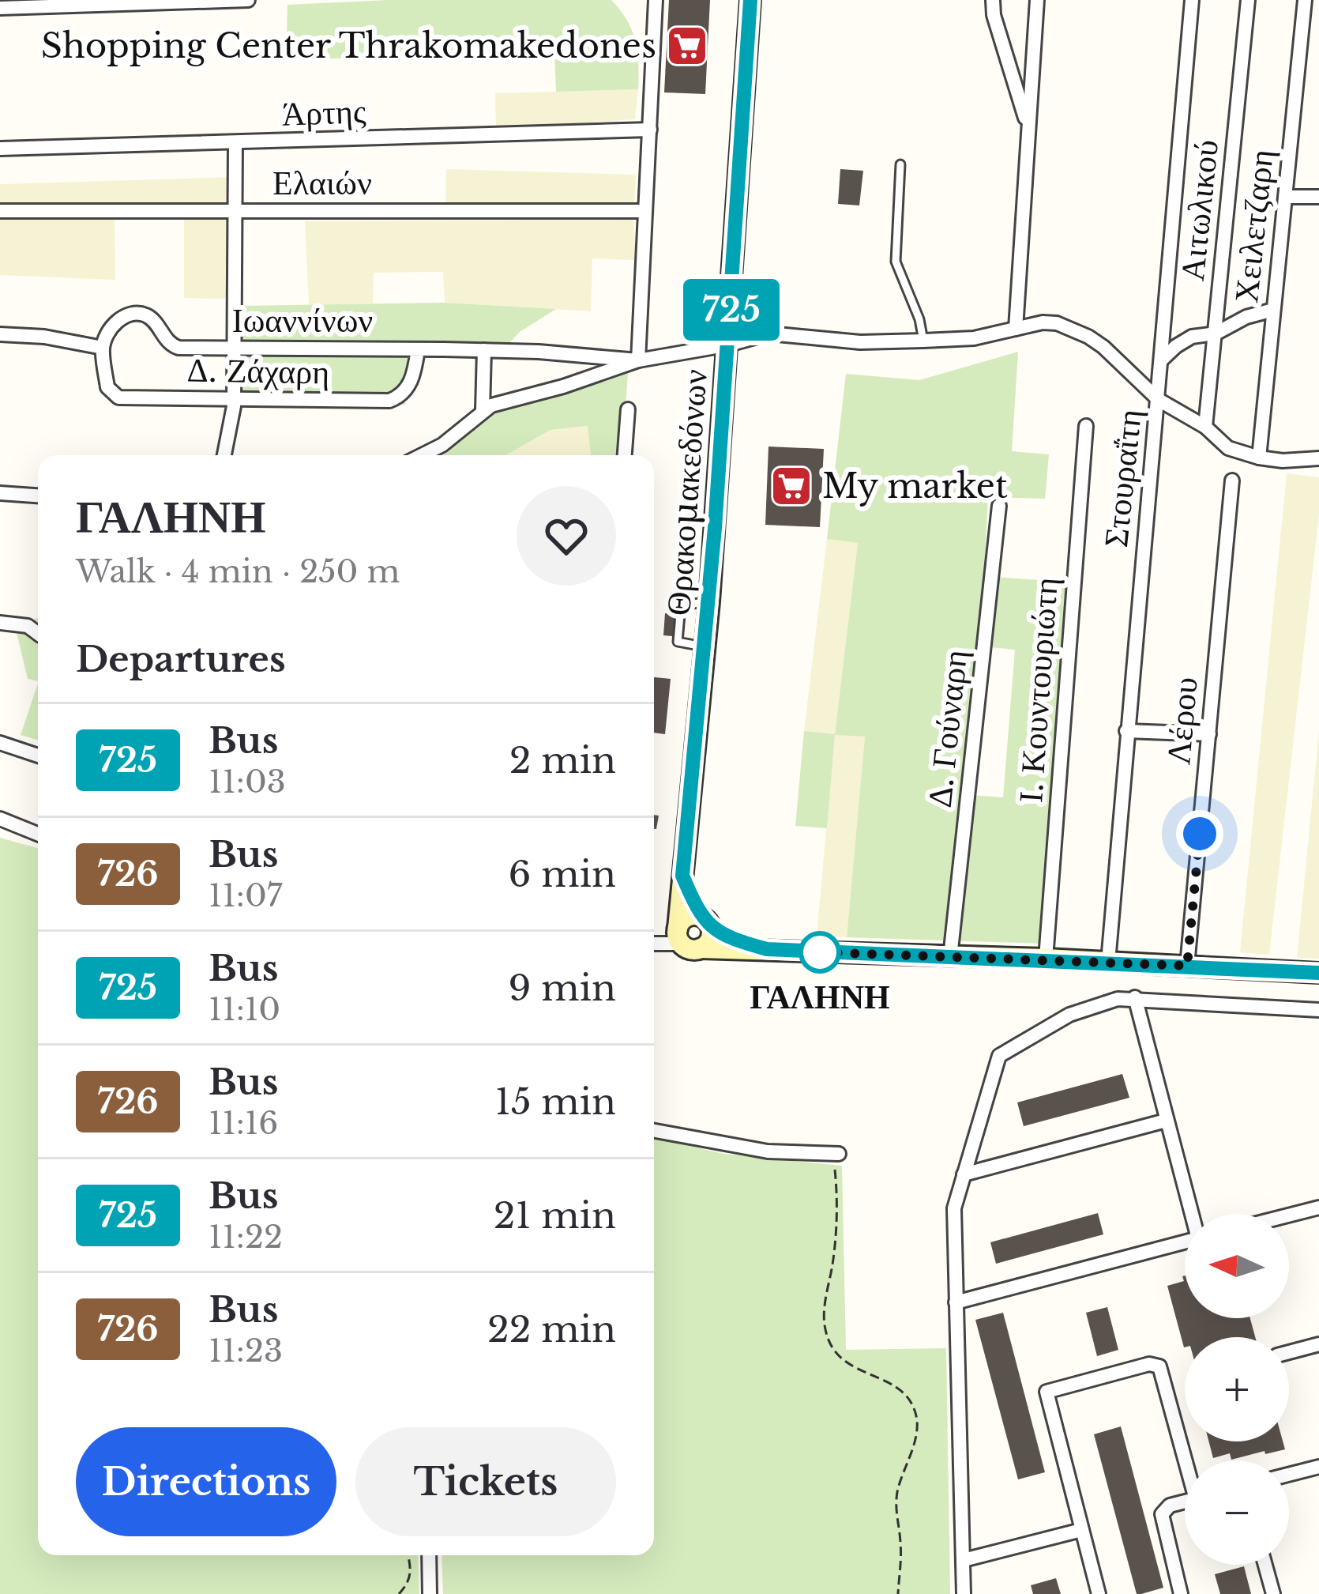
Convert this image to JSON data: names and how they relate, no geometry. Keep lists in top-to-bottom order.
{
  "streets": {
    "main road": ["Θρακομακεδόνων"],
    "street": [
      "Άρτης",
      "Ελαιών",
      "Αιτωλικού",
      "Χειλετζαρη",
      "Ιωαννίνων",
      "Δ. Ζάχαρη",
      "Στουραΐτη",
      "Ι. Κουντουριώτη",
      "Λέρου",
      "Δ. Γούναρη"
    ]
  },
  "crossings": [
    ["Ιωαννίνων", "Δ. Ζάχαρη"]
  ],
  "places": {
    "supermarket": ["Shopping Center Thrakomakedones", "My market"],
    "other": ["ΓΑΛΗΝΗ"]
  },
  "lines": ["bus line 725"],
  "north": "left",
  "page": {
    "on_map": "725",
    "heading": [
      ["ΓΑΛΗΝΗ", "Walk · 4 min · 250 m"],
      "Departures"
    ],
    "list": [
      {
        "mark": "725",
        "name": "Bus",
        "note": "11:03",
        "value": "2 min"
      },
      {
        "mark": "726",
        "name": "Bus",
        "note": "11:07",
        "value": "6 min"
      },
      {
        "mark": "725",
        "name": "Bus",
        "note": "11:10",
        "value": "9 min"
      },
      {
        "mark": "726",
        "name": "Bus",
        "note": "11:16",
        "value": "15 min"
      },
      {
        "mark": "725",
        "name": "Bus",
        "note": "11:22",
        "value": "21 min"
      },
      {
        "mark": "726",
        "name": "Bus",
        "note": "11:23",
        "value": "22 min"
      }
    ],
    "map_buttons": ["+", "−"],
    "buttons": ["Directions", "Tickets"]
  }
}
